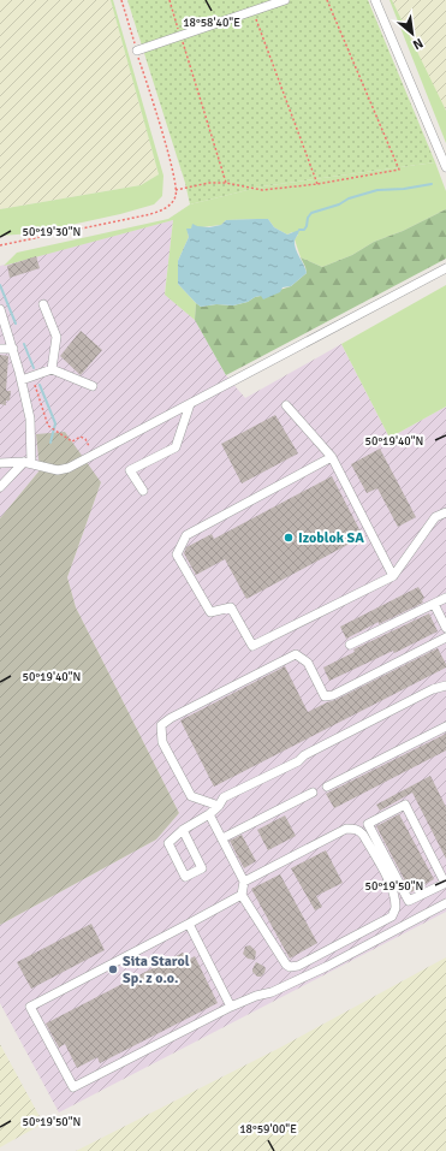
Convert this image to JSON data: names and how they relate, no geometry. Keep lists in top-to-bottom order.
{
  "places": ["Izoblok SA", "Sita Starol Sp. z o.o."],
  "north": "bottom right",
  "coordinates": [
    "18°58'40\"E",
    "50°19'30\"N",
    "50°19'40\"N",
    "50°19'50\"N",
    "18°59'00\"E"
  ]
}
